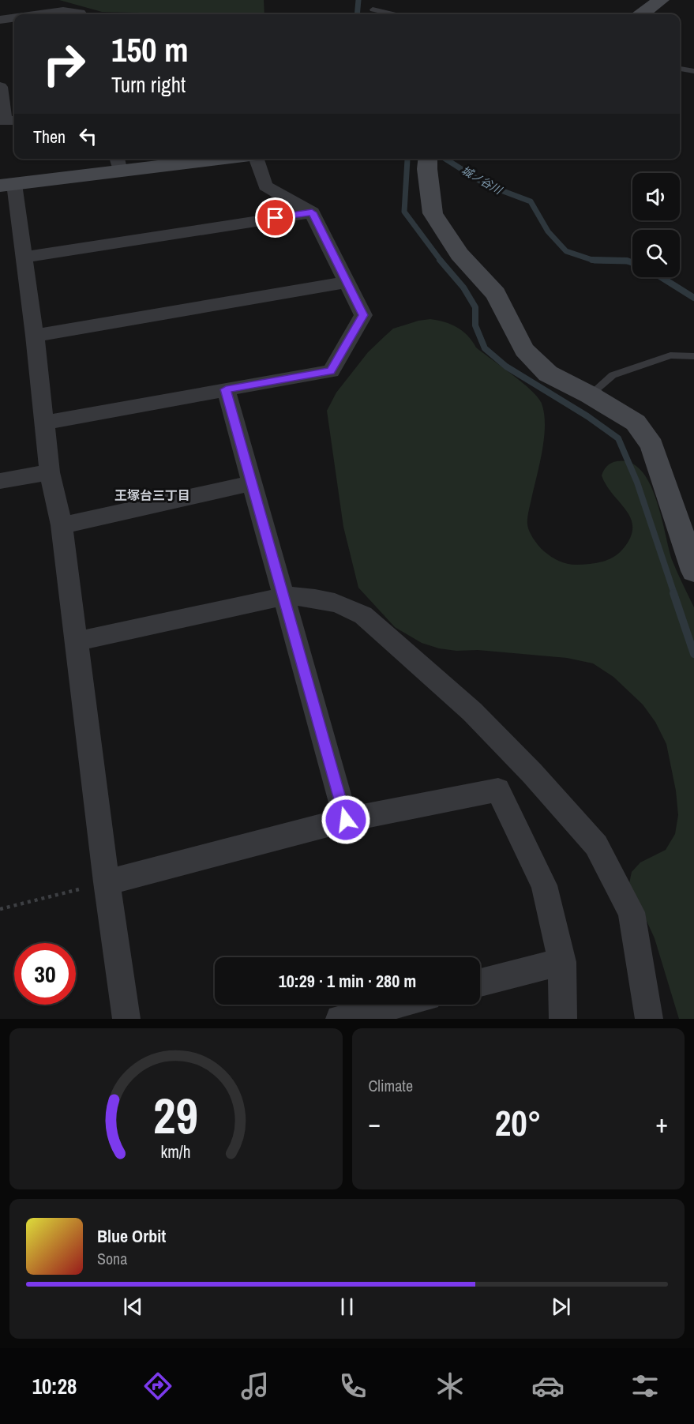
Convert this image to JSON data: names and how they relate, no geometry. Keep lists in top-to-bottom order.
{
  "districts": ["王塚台三丁目"],
  "water": ["城ノ谷川"],
  "page": {
    "turn": ["150 m", "Turn right"],
    "then": "Then",
    "limit": "30",
    "trip": "10:29 · 1 min · 280 m",
    "tile": "Climate",
    "heat": ["−", "20°", "+"],
    "song": ["Blue Orbit", "Sona"],
    "tabs": "10:28",
    "gauge": ["29", "km/h"]
  }
}
